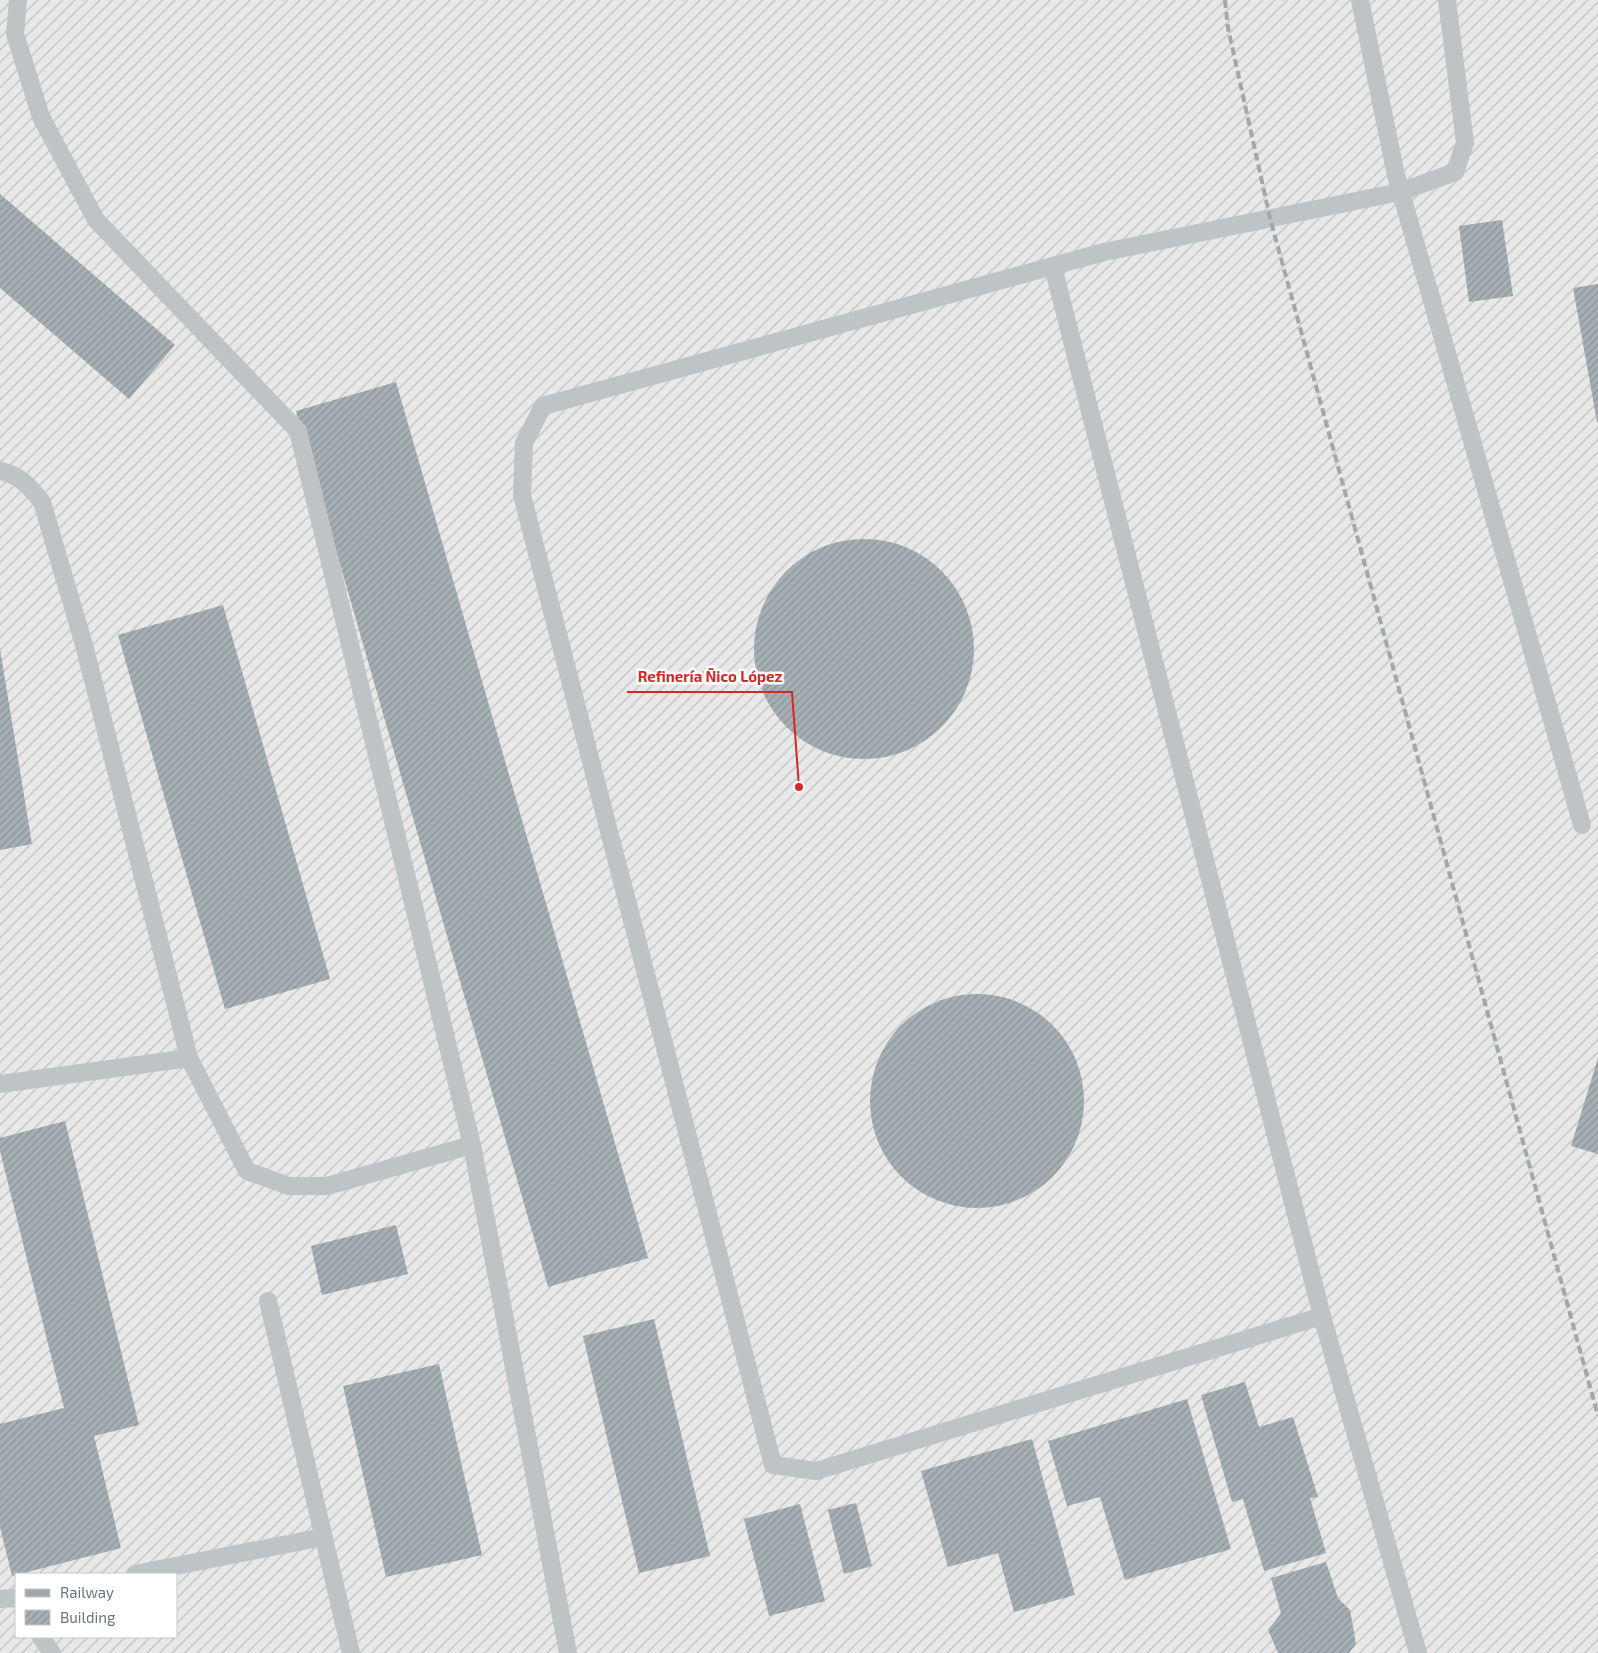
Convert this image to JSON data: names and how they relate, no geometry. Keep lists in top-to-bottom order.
{
  "places": ["Refinería Ñico López"],
  "legend": ["Railway", "Building"]
}
